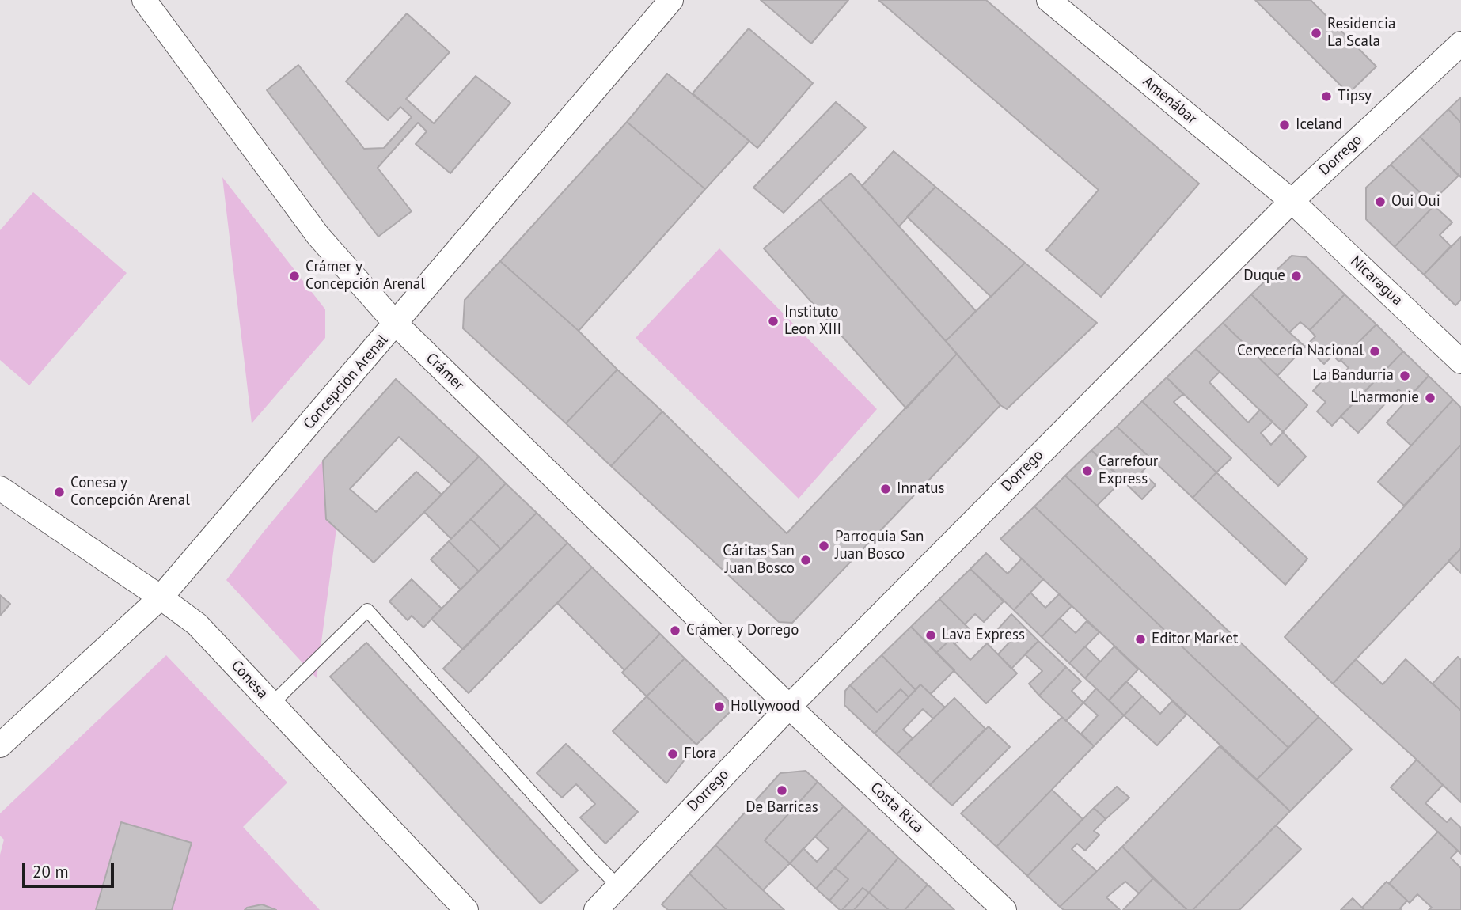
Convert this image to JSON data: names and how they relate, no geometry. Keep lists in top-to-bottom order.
{
  "streets": {
    "street": [
      "Amenábar",
      "Dorrego",
      "Nicaragua",
      "Crámer",
      "Concepción Arenal",
      "Conesa",
      "Costa Rica"
    ]
  },
  "crossings": [
    ["Amenábar", "Dorrego"],
    ["Amenábar", "Nicaragua"],
    ["Dorrego", "Nicaragua"],
    ["Dorrego", "Crámer"],
    ["Dorrego", "Costa Rica"],
    ["Crámer", "Concepción Arenal"],
    ["Crámer", "Costa Rica"],
    ["Concepción Arenal", "Conesa"]
  ],
  "places": [
    "Residencia La Scala",
    "Tipsy",
    "Iceland",
    "Oui Oui",
    "Crámer y Concepción Arenal",
    "Duque",
    "Instituto Leon XIII",
    "Cervecería Nacional",
    "La Bandurria",
    "Lharmonie",
    "Carrefour Express",
    "Innatus",
    "Conesa y Concepción Arenal",
    "Parroquia San Juan Bosco",
    "Cáritas San Juan Bosco",
    "Crámer y Dorrego",
    "Lava Express",
    "Editor Market",
    "Hollywood",
    "Flora",
    "De Barricas"
  ],
  "scale_bar": "20 m"
}
